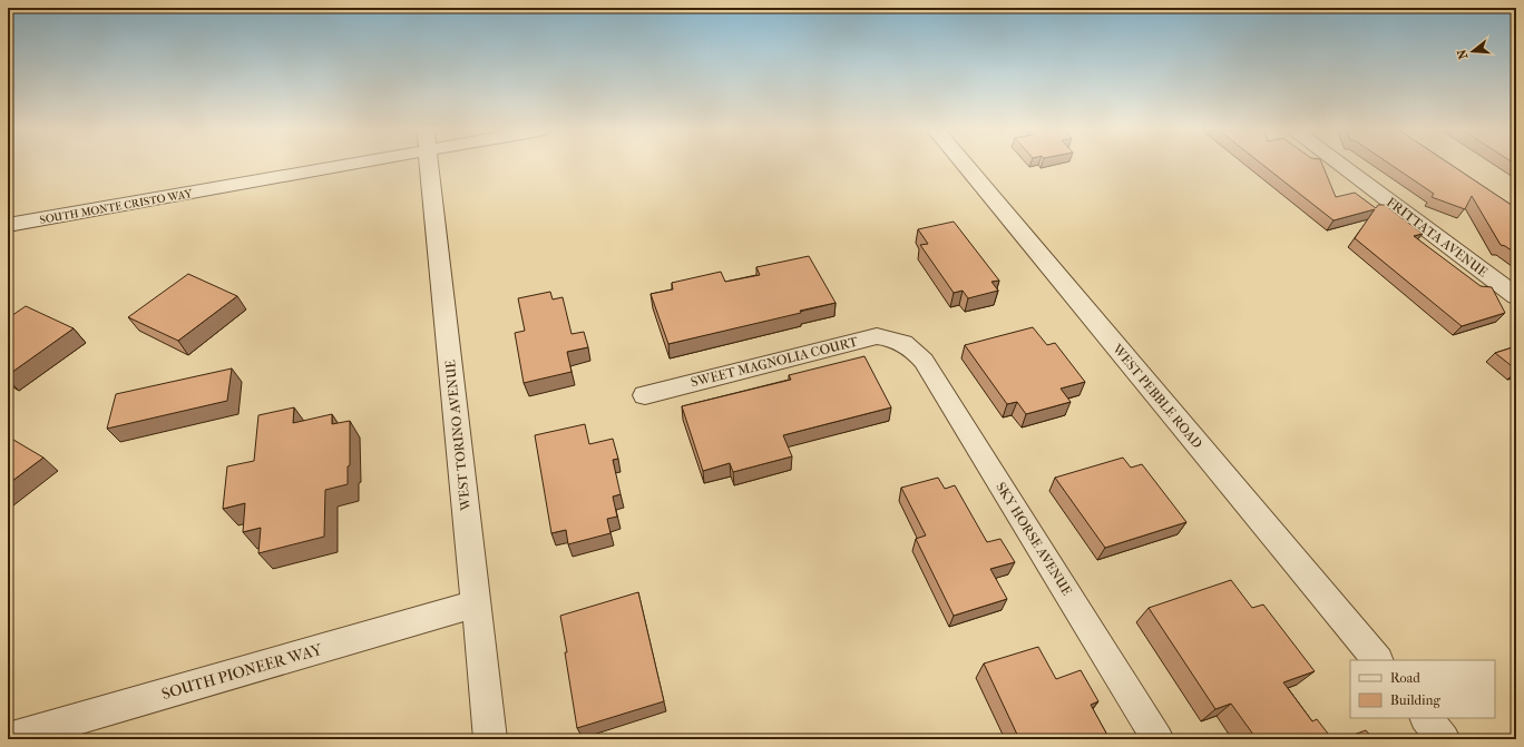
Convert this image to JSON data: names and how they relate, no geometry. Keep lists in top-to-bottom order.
{
  "streets": {
    "street": [
      "SOUTH MONTE CRISTO WAY",
      "FRITTATA AVENUE",
      "SWEET MAGNOLIA COURT",
      "WEST PEBBLE ROAD",
      "WEST TORINO AVENUE",
      "SKY HORSE AVENUE",
      "SOUTH PIONEER WAY"
    ]
  },
  "crossings": [
    ["SWEET MAGNOLIA COURT", "SKY HORSE AVENUE"],
    ["WEST TORINO AVENUE", "SOUTH PIONEER WAY"]
  ],
  "legend": ["Road", "Building"],
  "north": "left"
}
